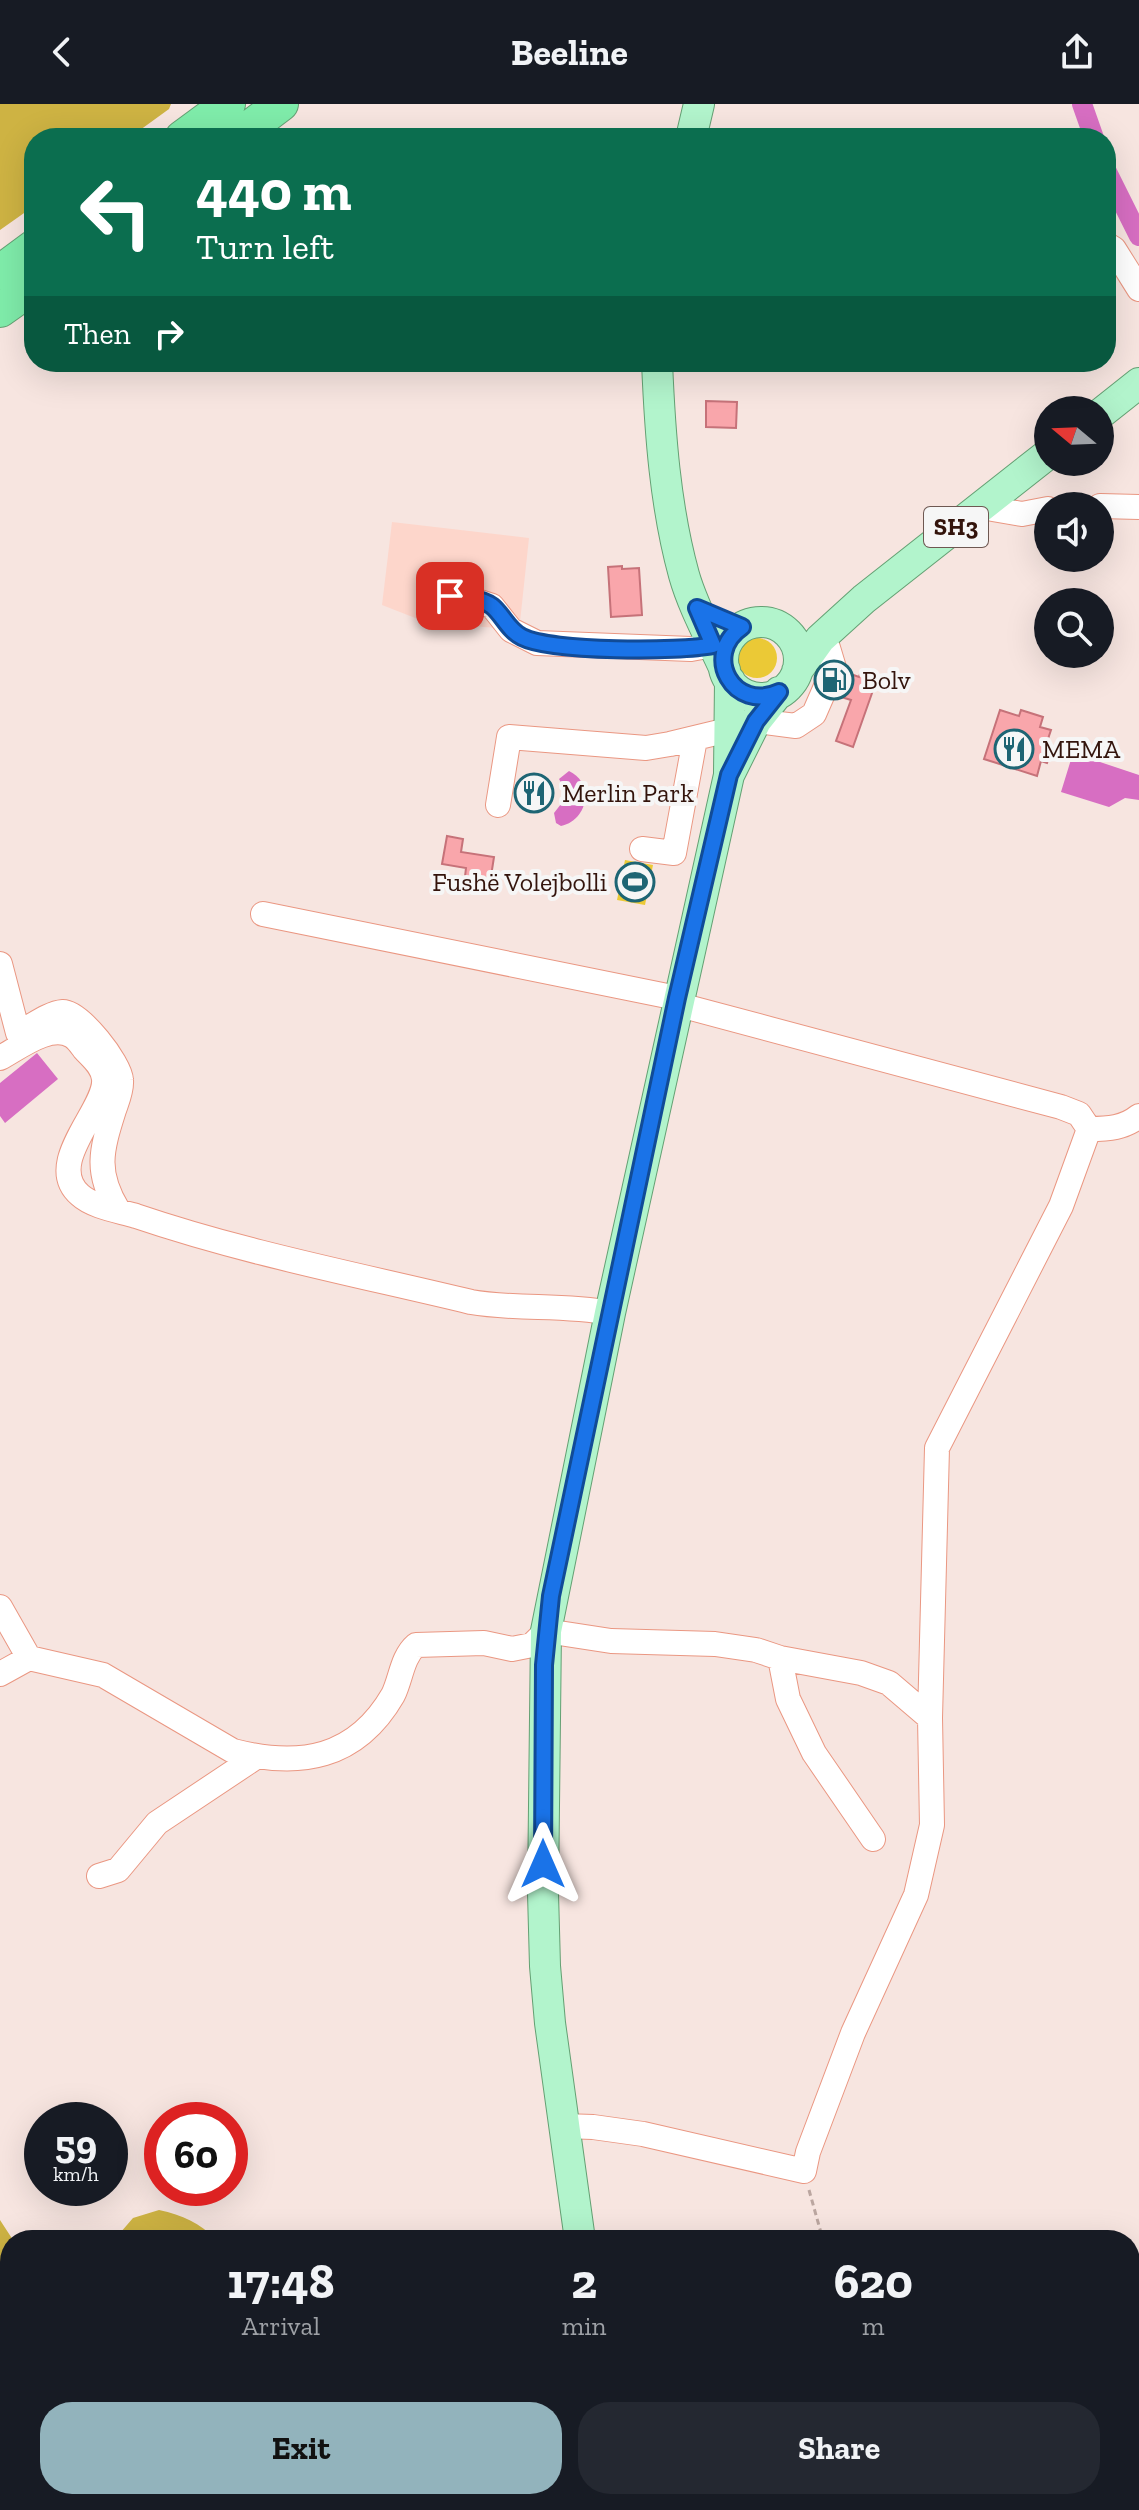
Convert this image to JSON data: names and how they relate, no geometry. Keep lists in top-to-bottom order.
{
  "streets": {
    "main road": ["SH3"]
  },
  "places": {
    "fuel station": ["Bolv"],
    "restaurant": ["MEMA", "Merlin Park"],
    "sports": ["Fushë Volejbolli"]
  },
  "north": "left",
  "page": {
    "header": "Beeline",
    "turn": ["440 m", "Turn left"],
    "then": "Then",
    "speed": "59 km/h",
    "limit": "60",
    "eta": [
      "17:48",
      "Arrival",
      "2",
      "min",
      "620",
      "m"
    ],
    "buttons": ["Exit", "Share"]
  }
}
